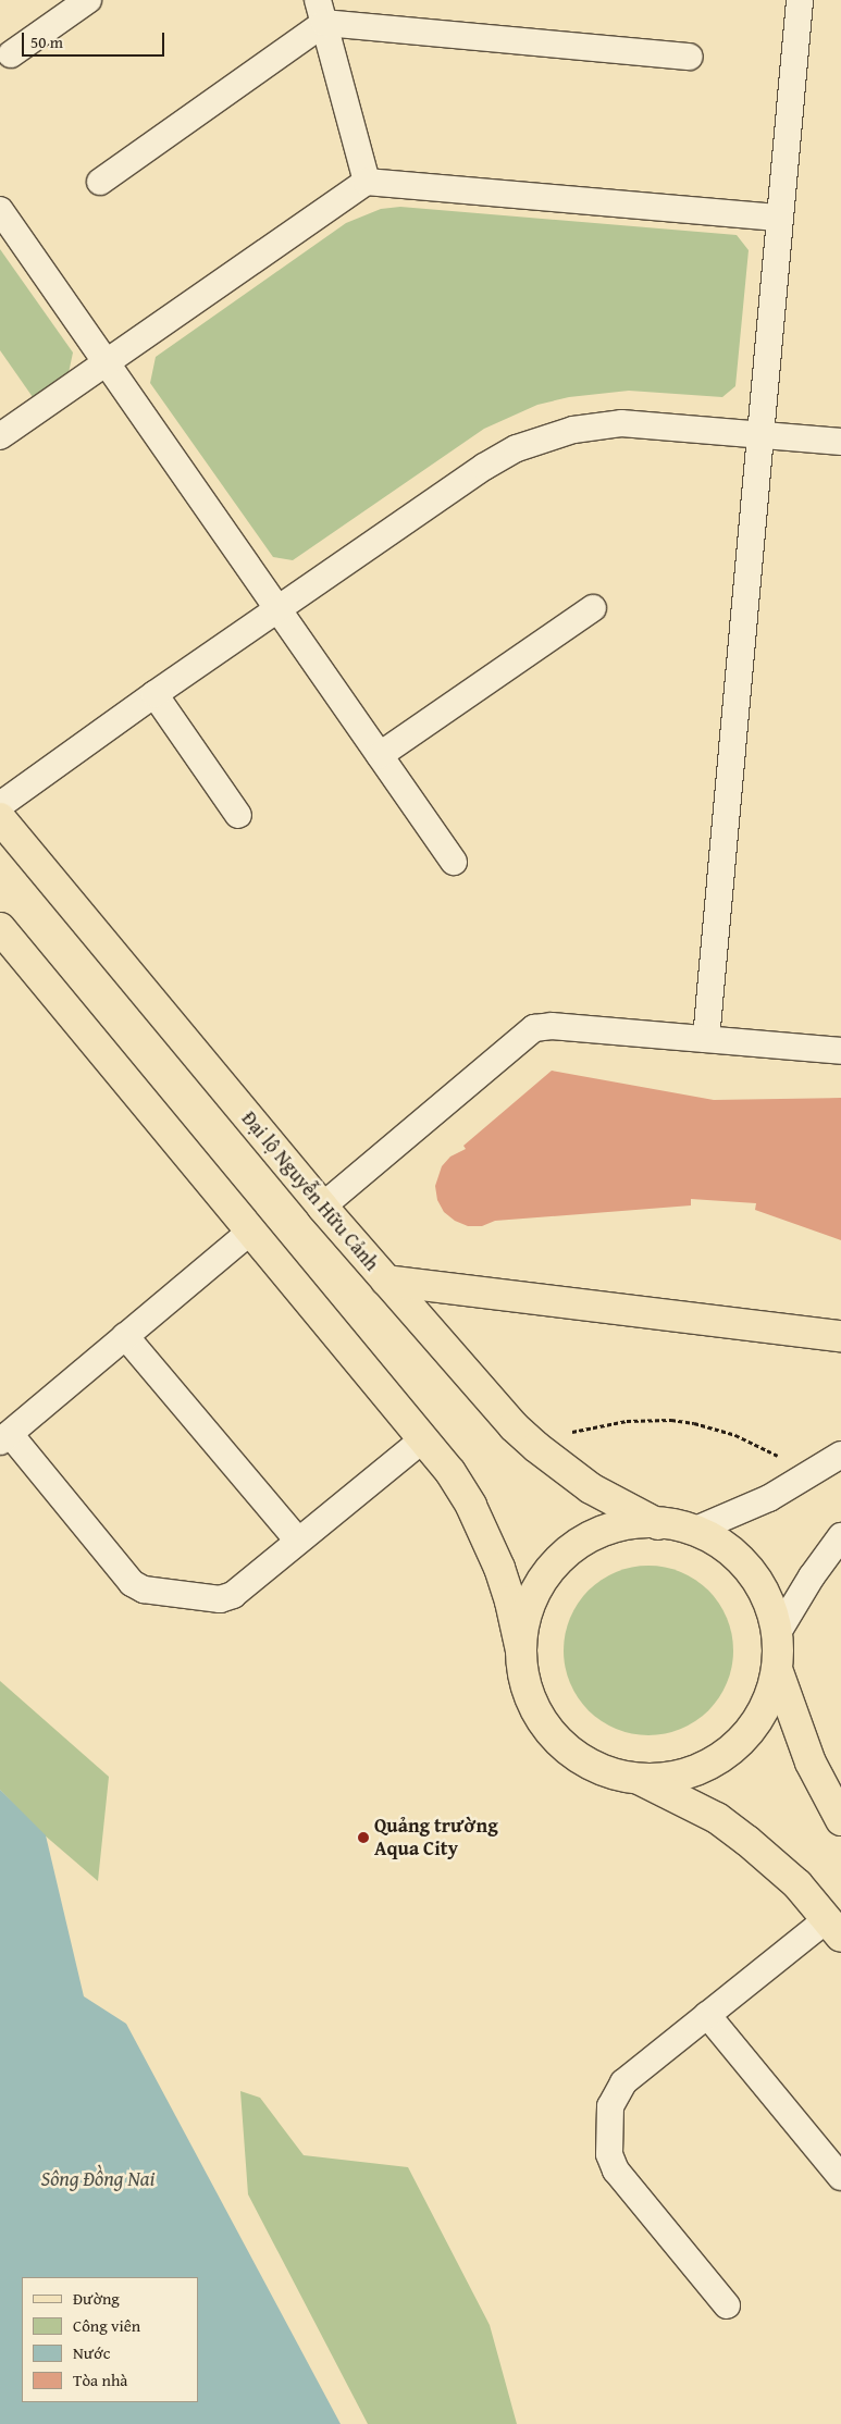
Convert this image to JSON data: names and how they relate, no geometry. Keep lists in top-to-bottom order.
{
  "streets": {
    "main road": ["Đại lộ Nguyễn Hữu Cảnh"]
  },
  "water": ["Sông Đồng Nai"],
  "places": ["Quảng trường Aqua City"],
  "legend": [
    "Đường",
    "Công viên",
    "Nước",
    "Tòa nhà"
  ],
  "scale_bar": "50 m"
}
